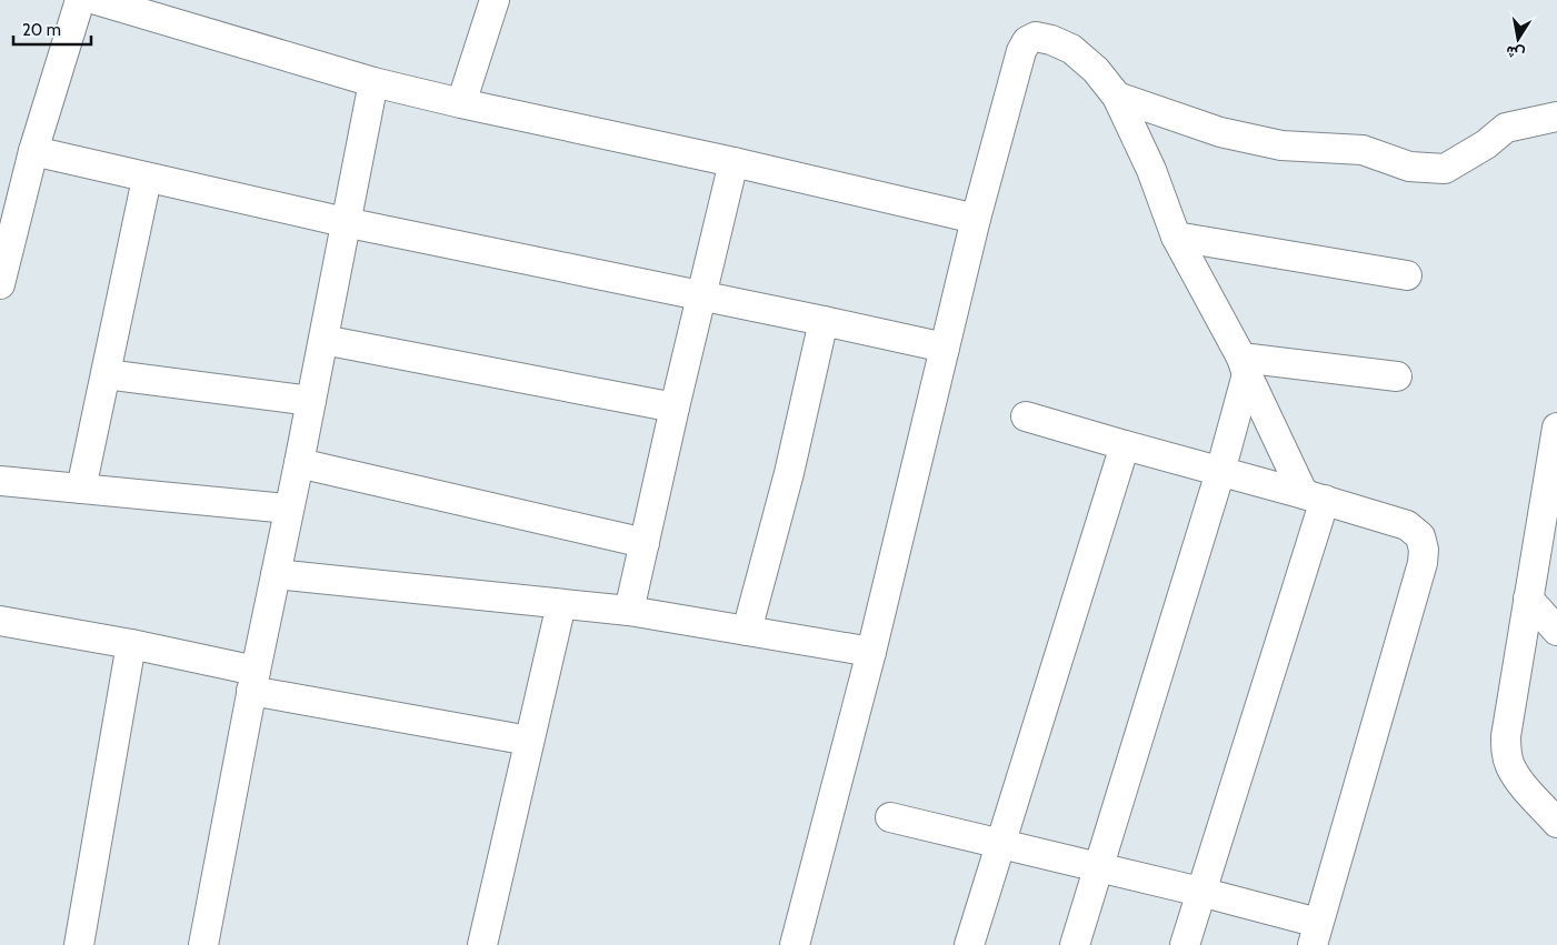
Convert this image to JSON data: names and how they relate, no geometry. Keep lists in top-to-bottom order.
{
  "scale_bar": "20 m",
  "north": "bottom"
}
